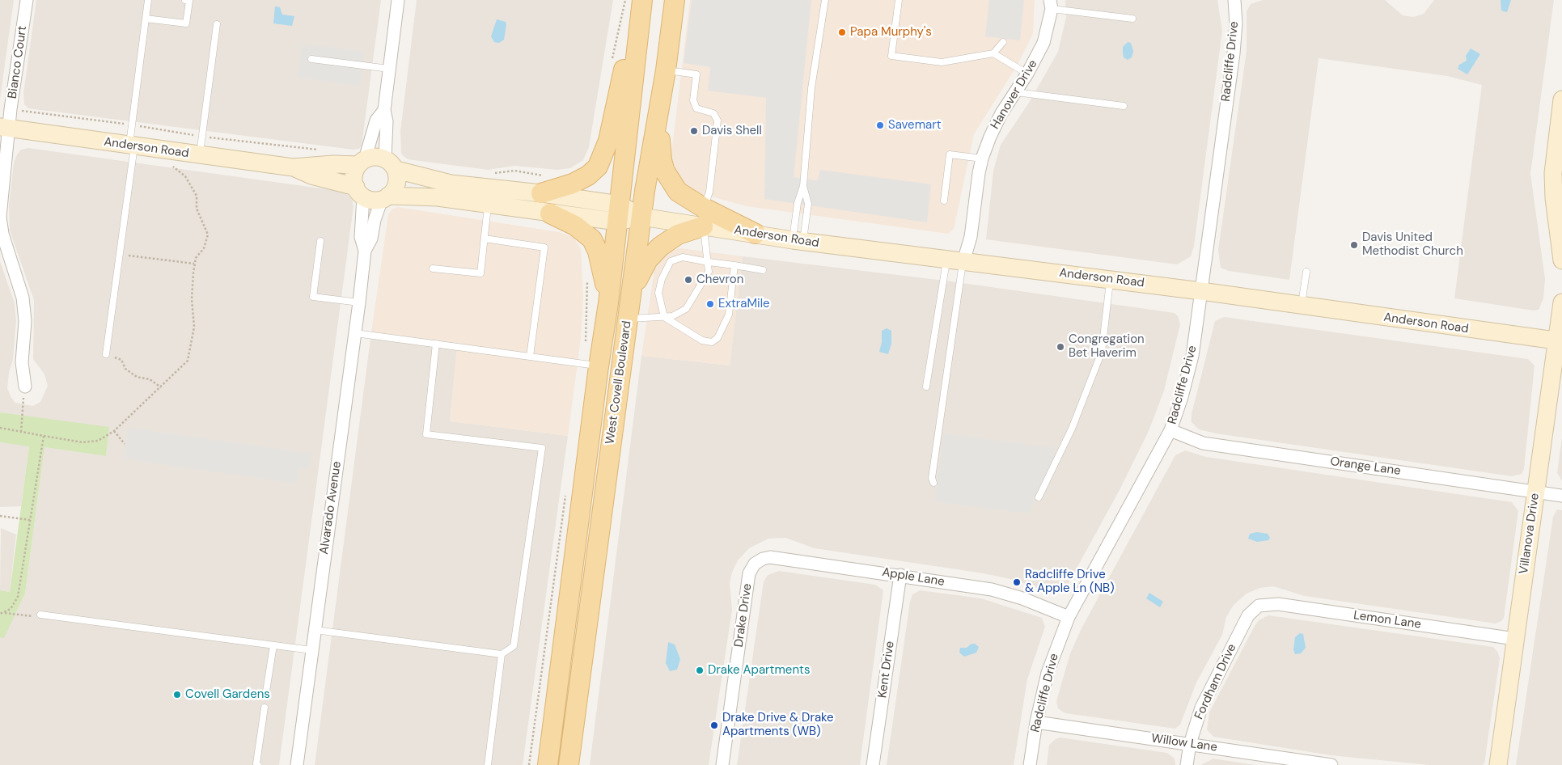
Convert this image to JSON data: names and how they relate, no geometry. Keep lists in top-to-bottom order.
{
  "streets": {
    "main road": ["West Covell Boulevard"],
    "street": [
      "Radcliffe Drive",
      "Bianco Court",
      "Hanover Drive",
      "Anderson Road",
      "Orange Lane",
      "Alvarado Avenue",
      "Villanova Drive",
      "Apple Lane",
      "Drake Drive",
      "Lemon Lane",
      "Kent Drive",
      "Fordham Drive",
      "Willow Lane"
    ]
  },
  "crossings": [
    ["Radcliffe Drive", "Anderson Road"],
    ["Radcliffe Drive", "Orange Lane"],
    ["Radcliffe Drive", "Apple Lane"],
    ["Radcliffe Drive", "Willow Lane"],
    ["Bianco Court", "Anderson Road"],
    ["Hanover Drive", "Anderson Road"],
    ["Anderson Road", "Alvarado Avenue"],
    ["Anderson Road", "Villanova Drive"],
    ["Orange Lane", "Villanova Drive"],
    ["Villanova Drive", "Lemon Lane"],
    ["Apple Lane", "Drake Drive"],
    ["Apple Lane", "Kent Drive"],
    ["Lemon Lane", "Fordham Drive"],
    ["Fordham Drive", "Willow Lane"]
  ],
  "places": [
    "Papa Murphy's",
    "Savemart",
    "Davis Shell",
    "Davis United Methodist Church",
    "Chevron",
    "ExtraMile",
    "Congregation Bet Haverim",
    "Radcliffe Drive & Apple Ln (NB)",
    "Drake Apartments",
    "Covell Gardens",
    "Drake Drive & Drake Apartments (WB)"
  ]
}
